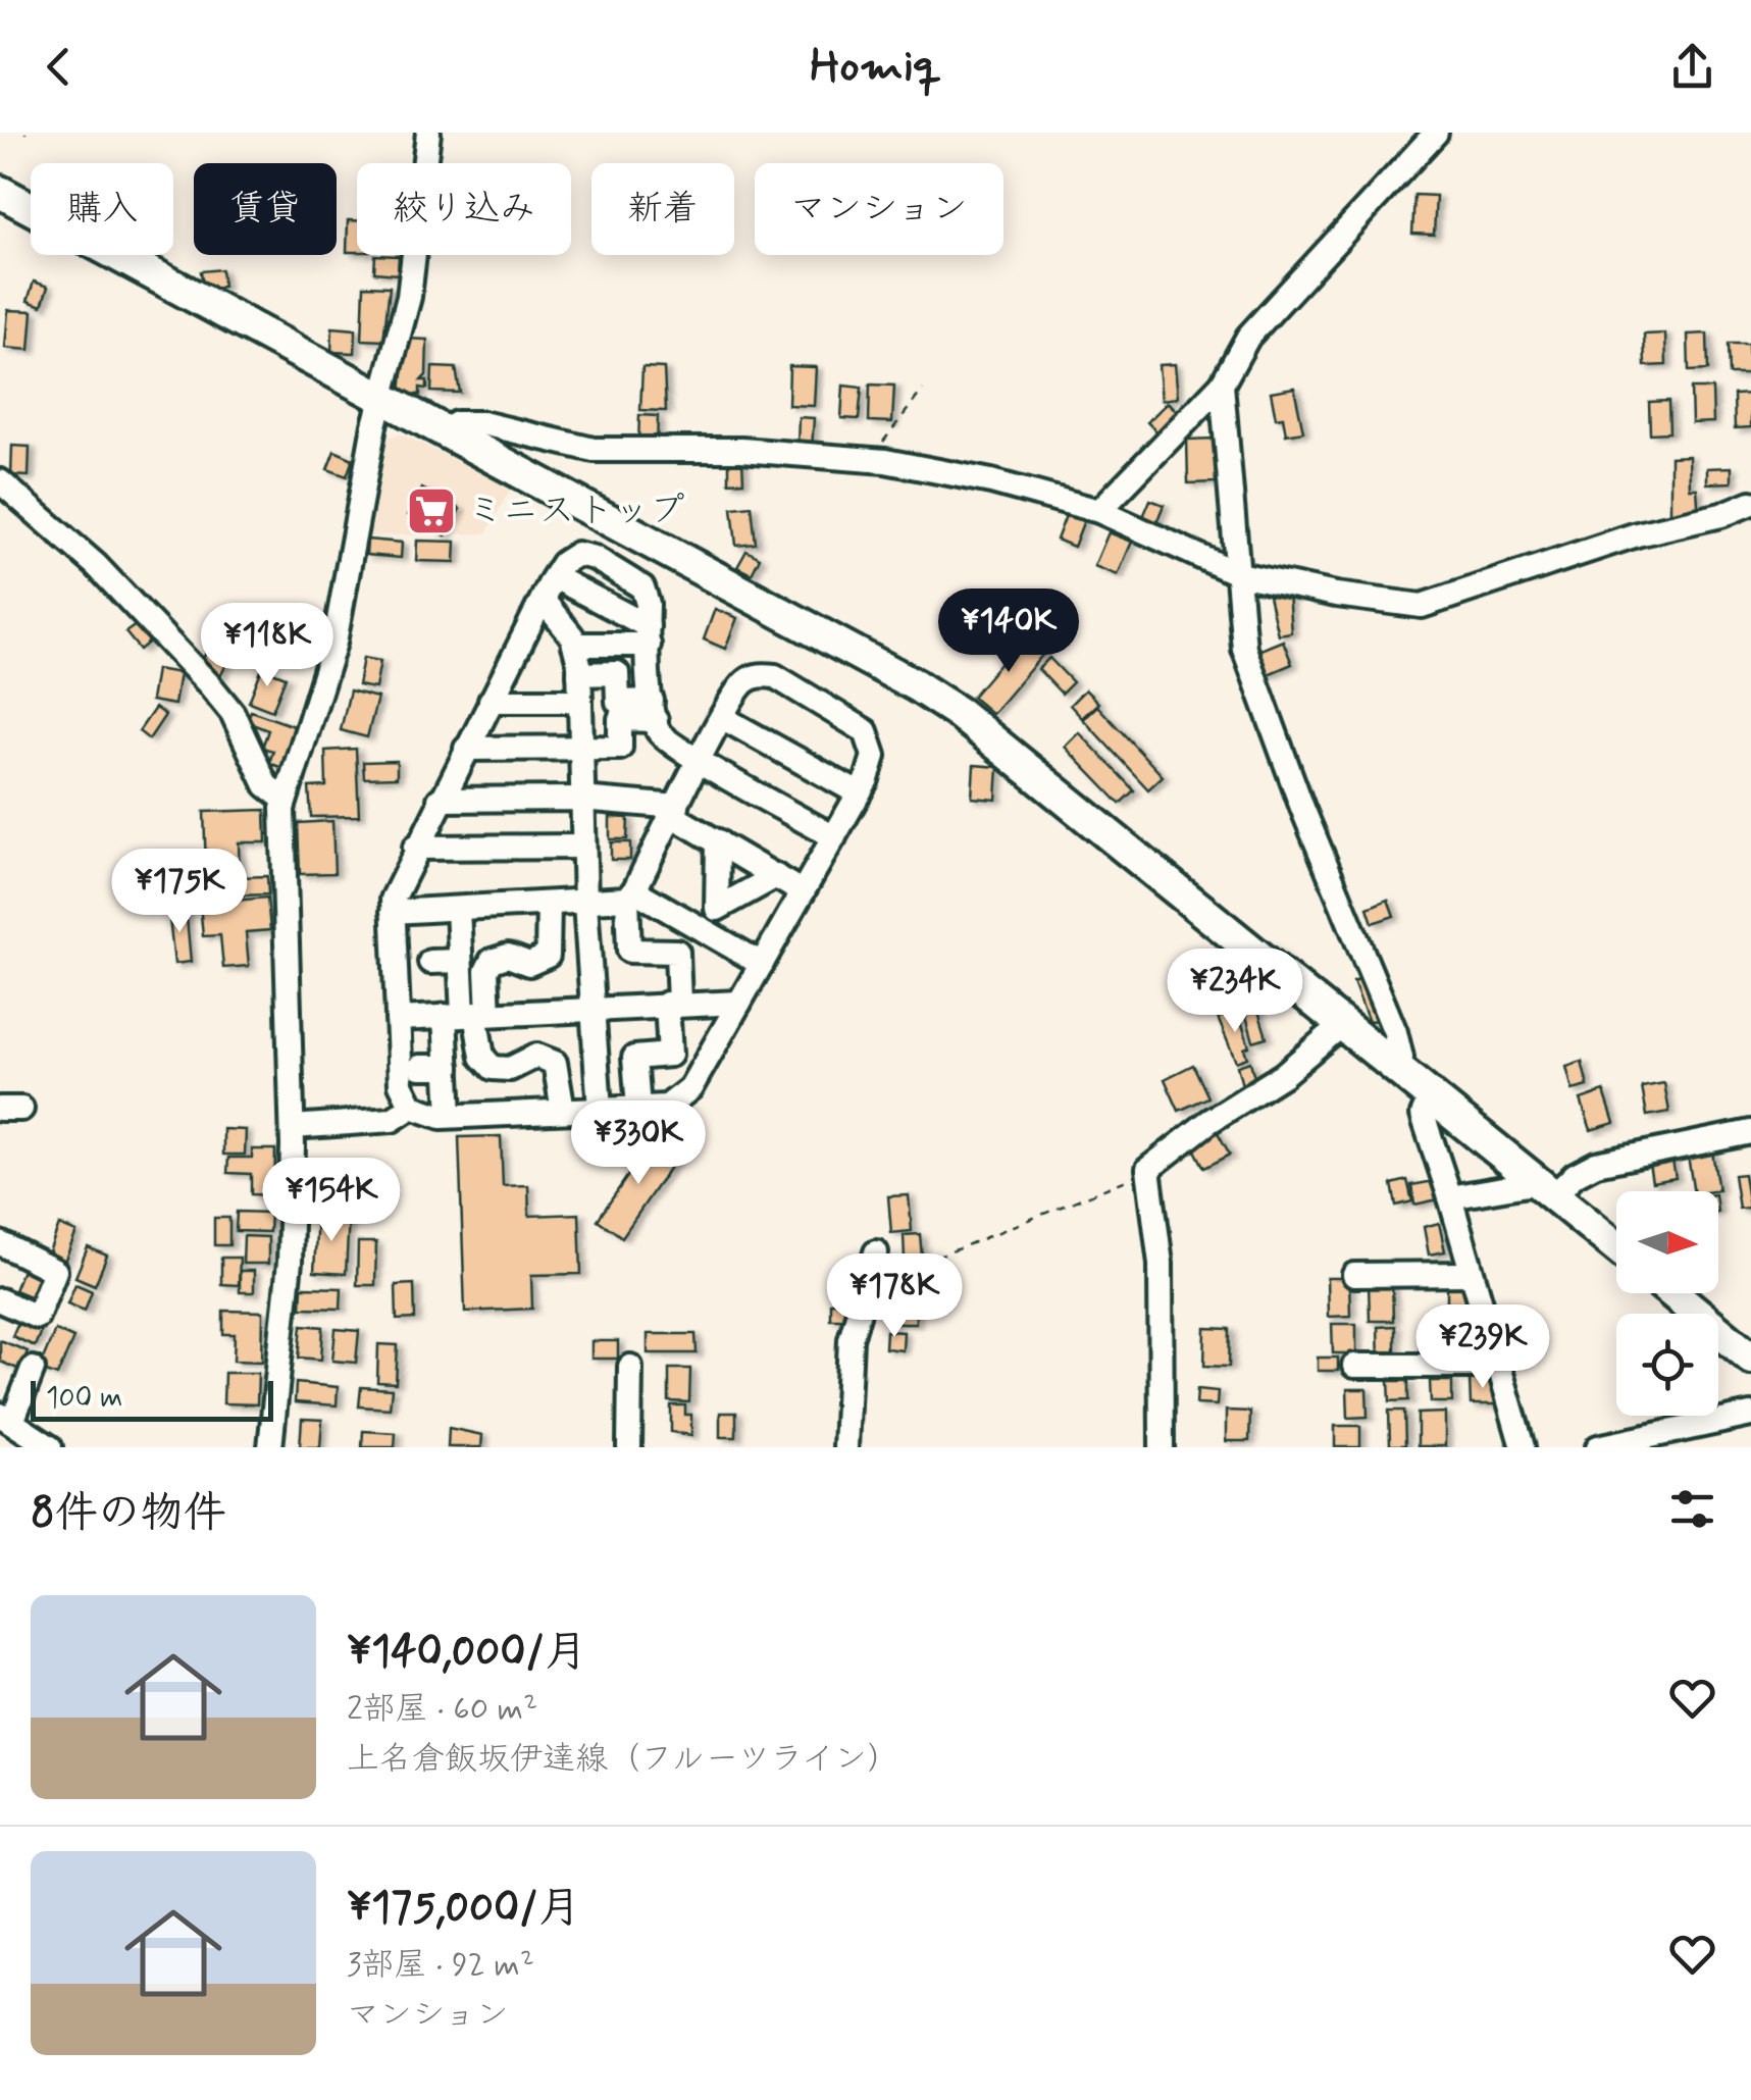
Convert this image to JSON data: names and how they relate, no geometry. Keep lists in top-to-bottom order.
{
  "places": {
    "supermarket": ["ミニストップ"]
  },
  "scale_bar": "100 m",
  "north": "right",
  "page": {
    "header": "Homiq",
    "chip": [
      "購入",
      "賃貸",
      "絞り込み",
      "新着",
      "マンション"
    ],
    "price": [
      "¥140K",
      "¥118K",
      "¥175K",
      "¥234K",
      "¥330K",
      "¥154K",
      "¥178K",
      "¥239K"
    ],
    "scale": "100 m",
    "heading": "8件の物件",
    "list": [
      {
        "name": "¥140,000/月",
        "note": "2部屋 · 60 m² · 上名倉飯坂伊達線（フルーツライン）"
      },
      {
        "name": "¥175,000/月",
        "note": "3部屋 · 92 m² · マンション"
      }
    ]
  }
}
